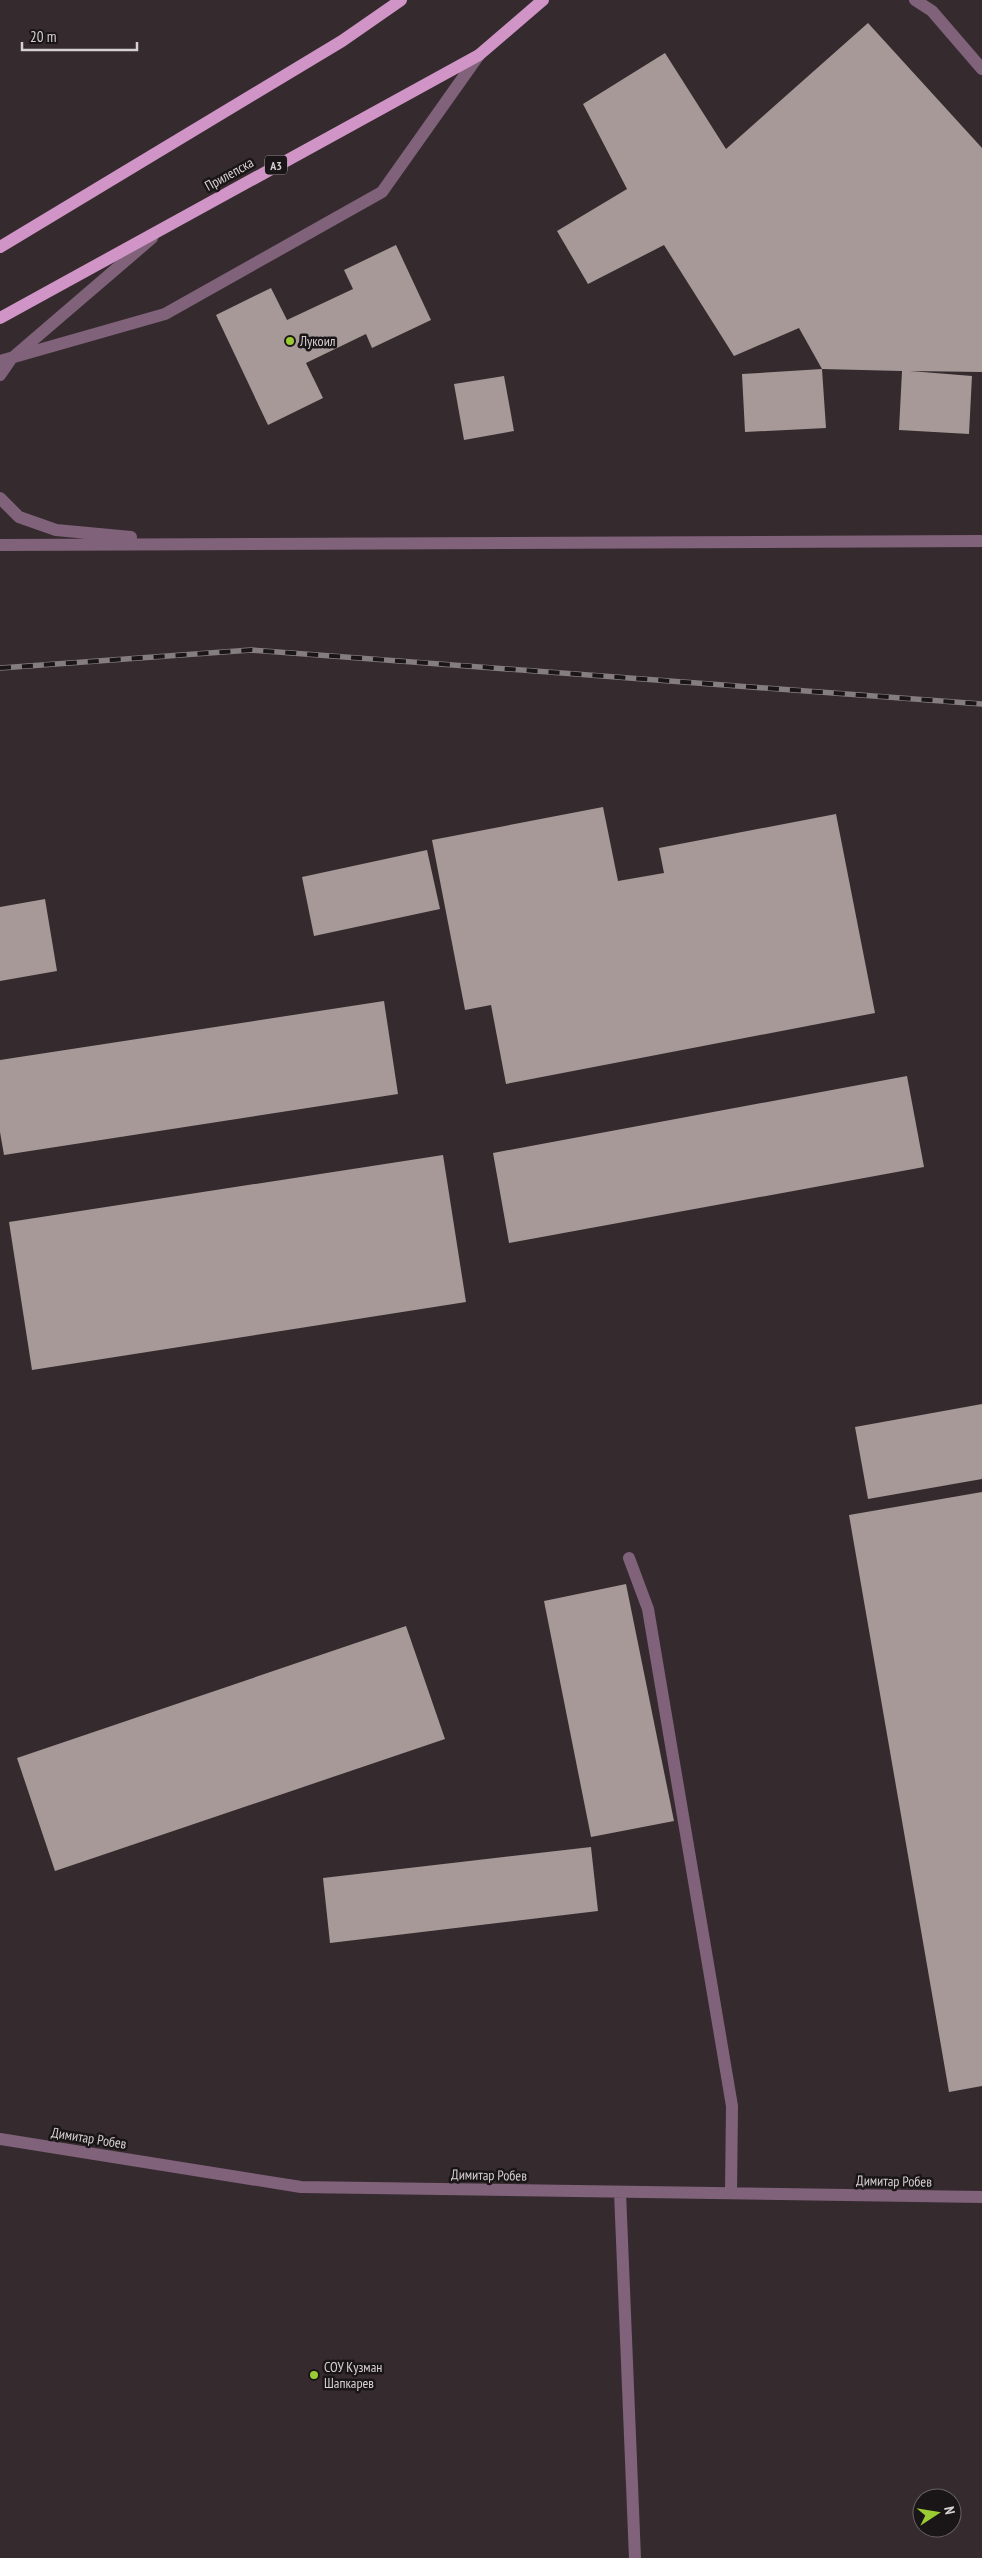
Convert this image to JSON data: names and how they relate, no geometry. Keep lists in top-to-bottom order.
{
  "streets": {
    "main road": ["A3", "Прилепска"],
    "street": ["Димитар Робев"]
  },
  "places": ["Лукоил", "СОУ Кузман Шапкарев"],
  "scale_bar": "20 m",
  "north": "right"
}
